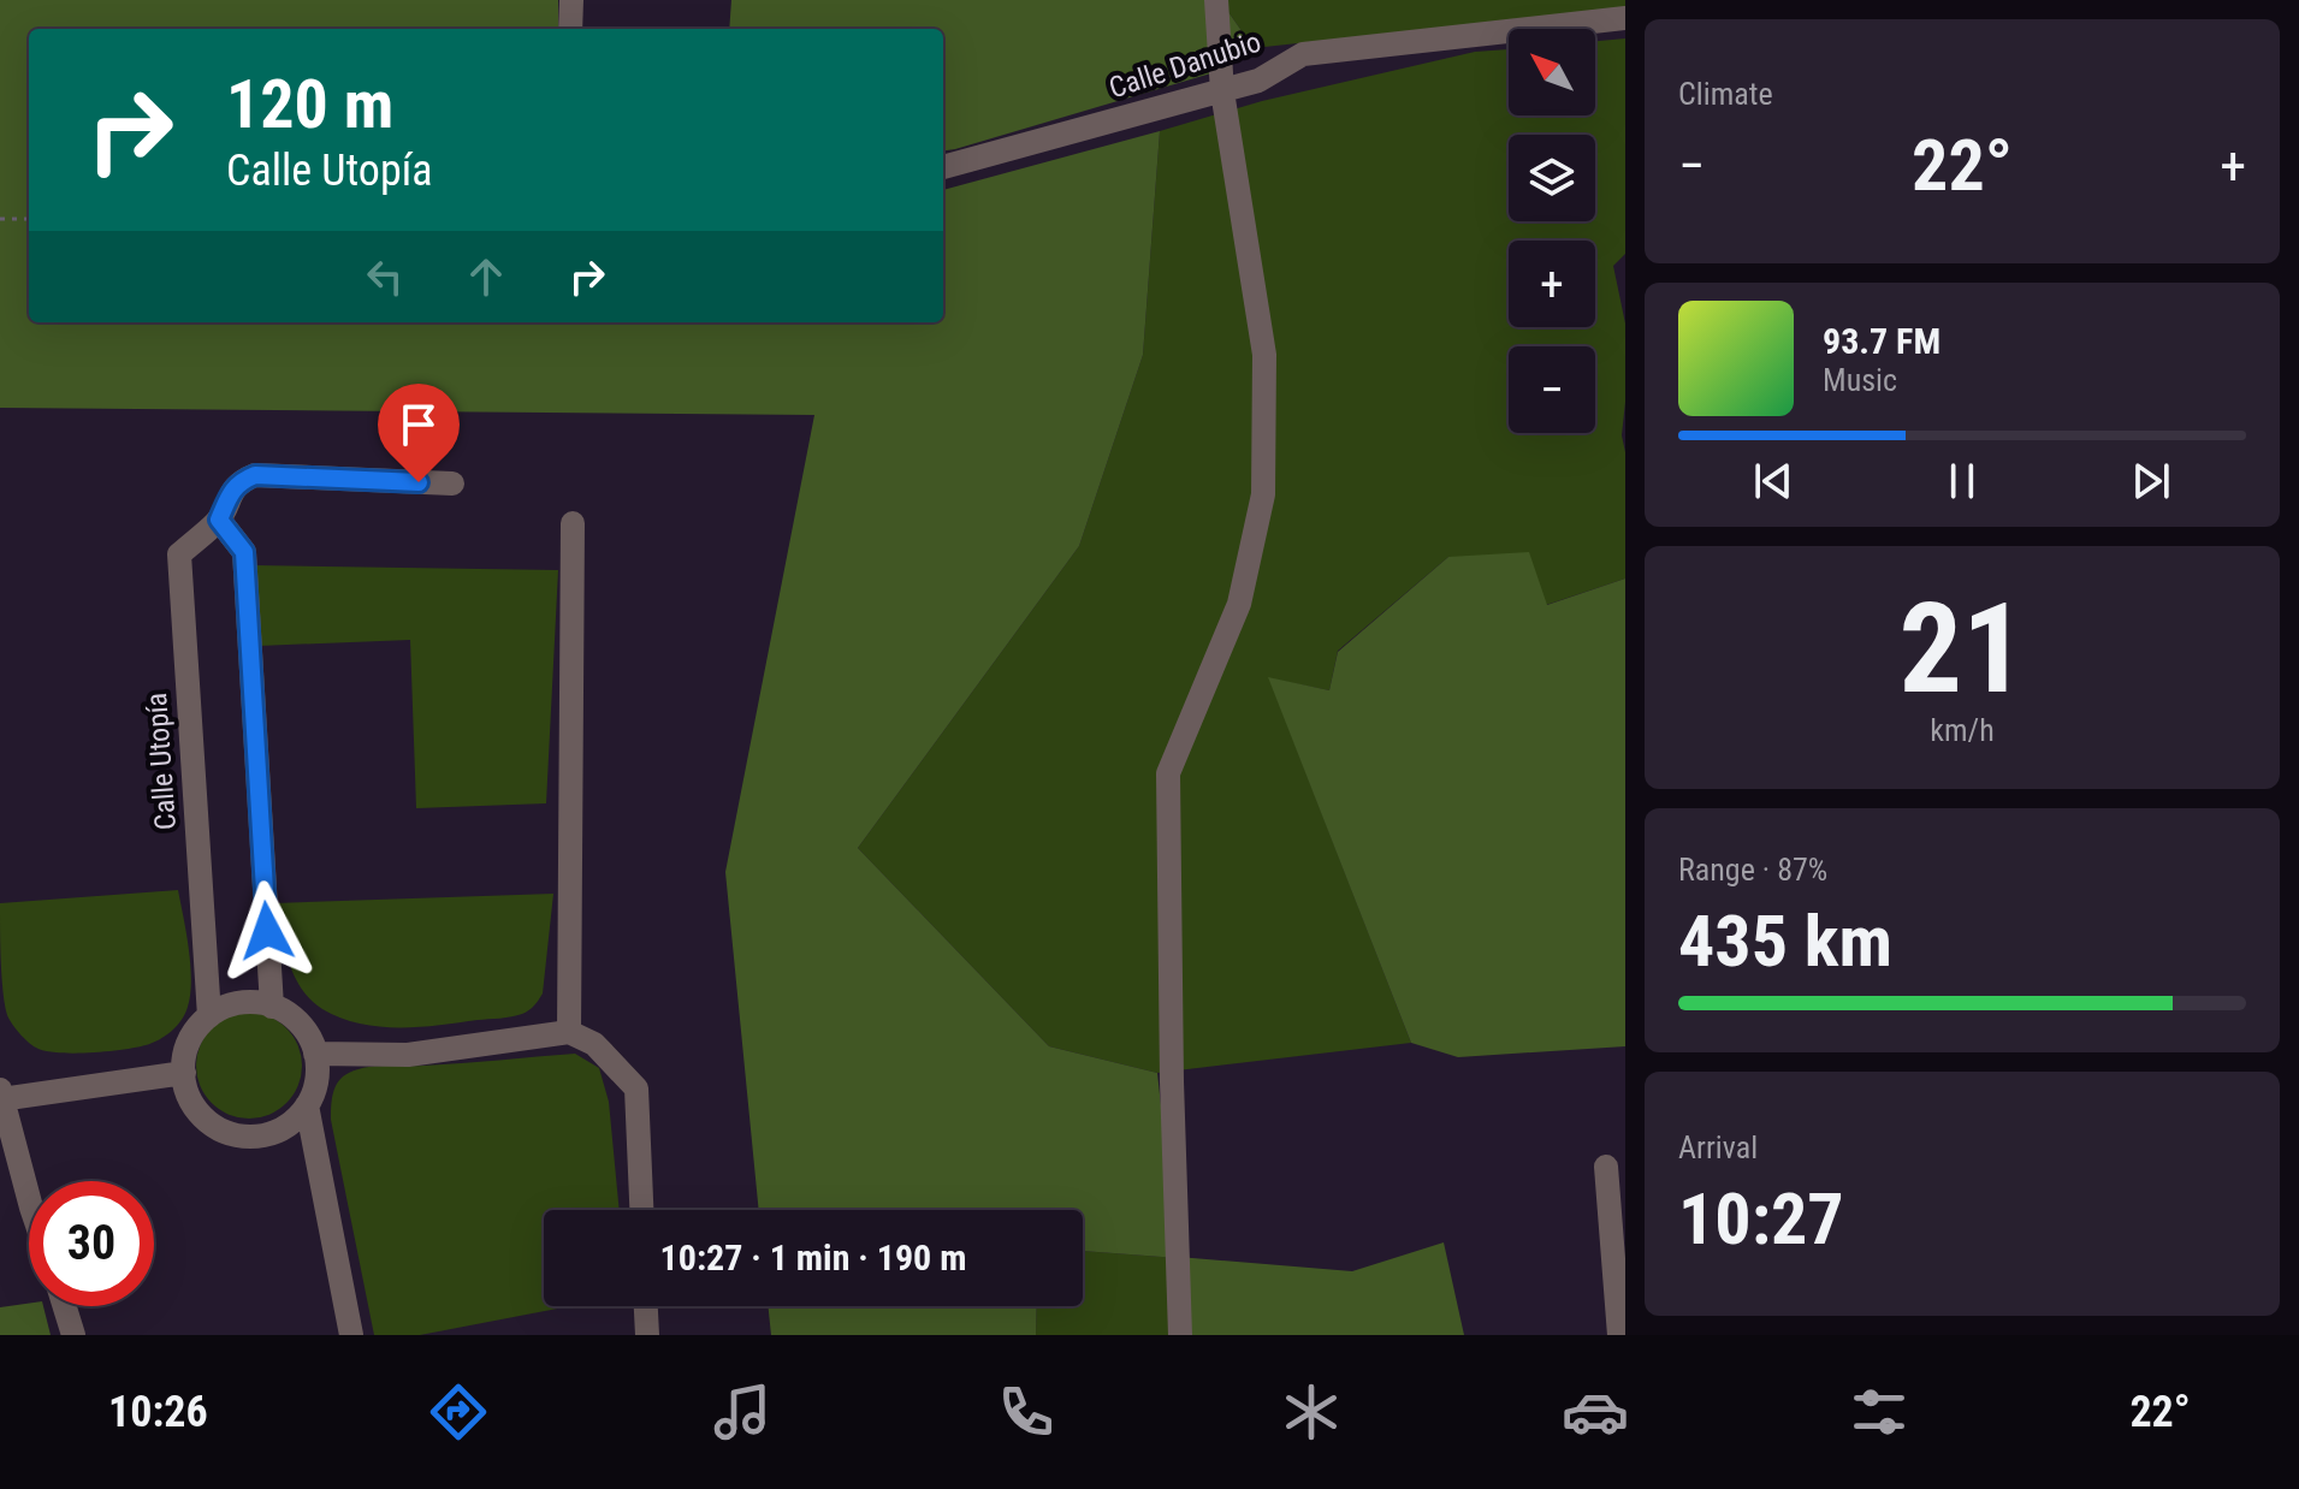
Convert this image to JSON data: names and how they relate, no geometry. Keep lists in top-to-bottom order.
{
  "streets": {
    "street": ["Calle Danubio", "Calle Utopía"]
  },
  "north": "top left",
  "page": {
    "tile": [
      "Climate",
      ["21", "km/h"],
      ["Range · 87%", "435 km"],
      ["Arrival", "10:27"]
    ],
    "map_buttons": ["+", "−"],
    "turn": ["120 m", "Calle Utopía"],
    "heat": ["−", "22°", "+"],
    "song": ["93.7 FM", "Music"],
    "limit": "30",
    "trip": "10:27 · 1 min · 190 m",
    "tabs": ["10:26", "22°"]
  }
}
